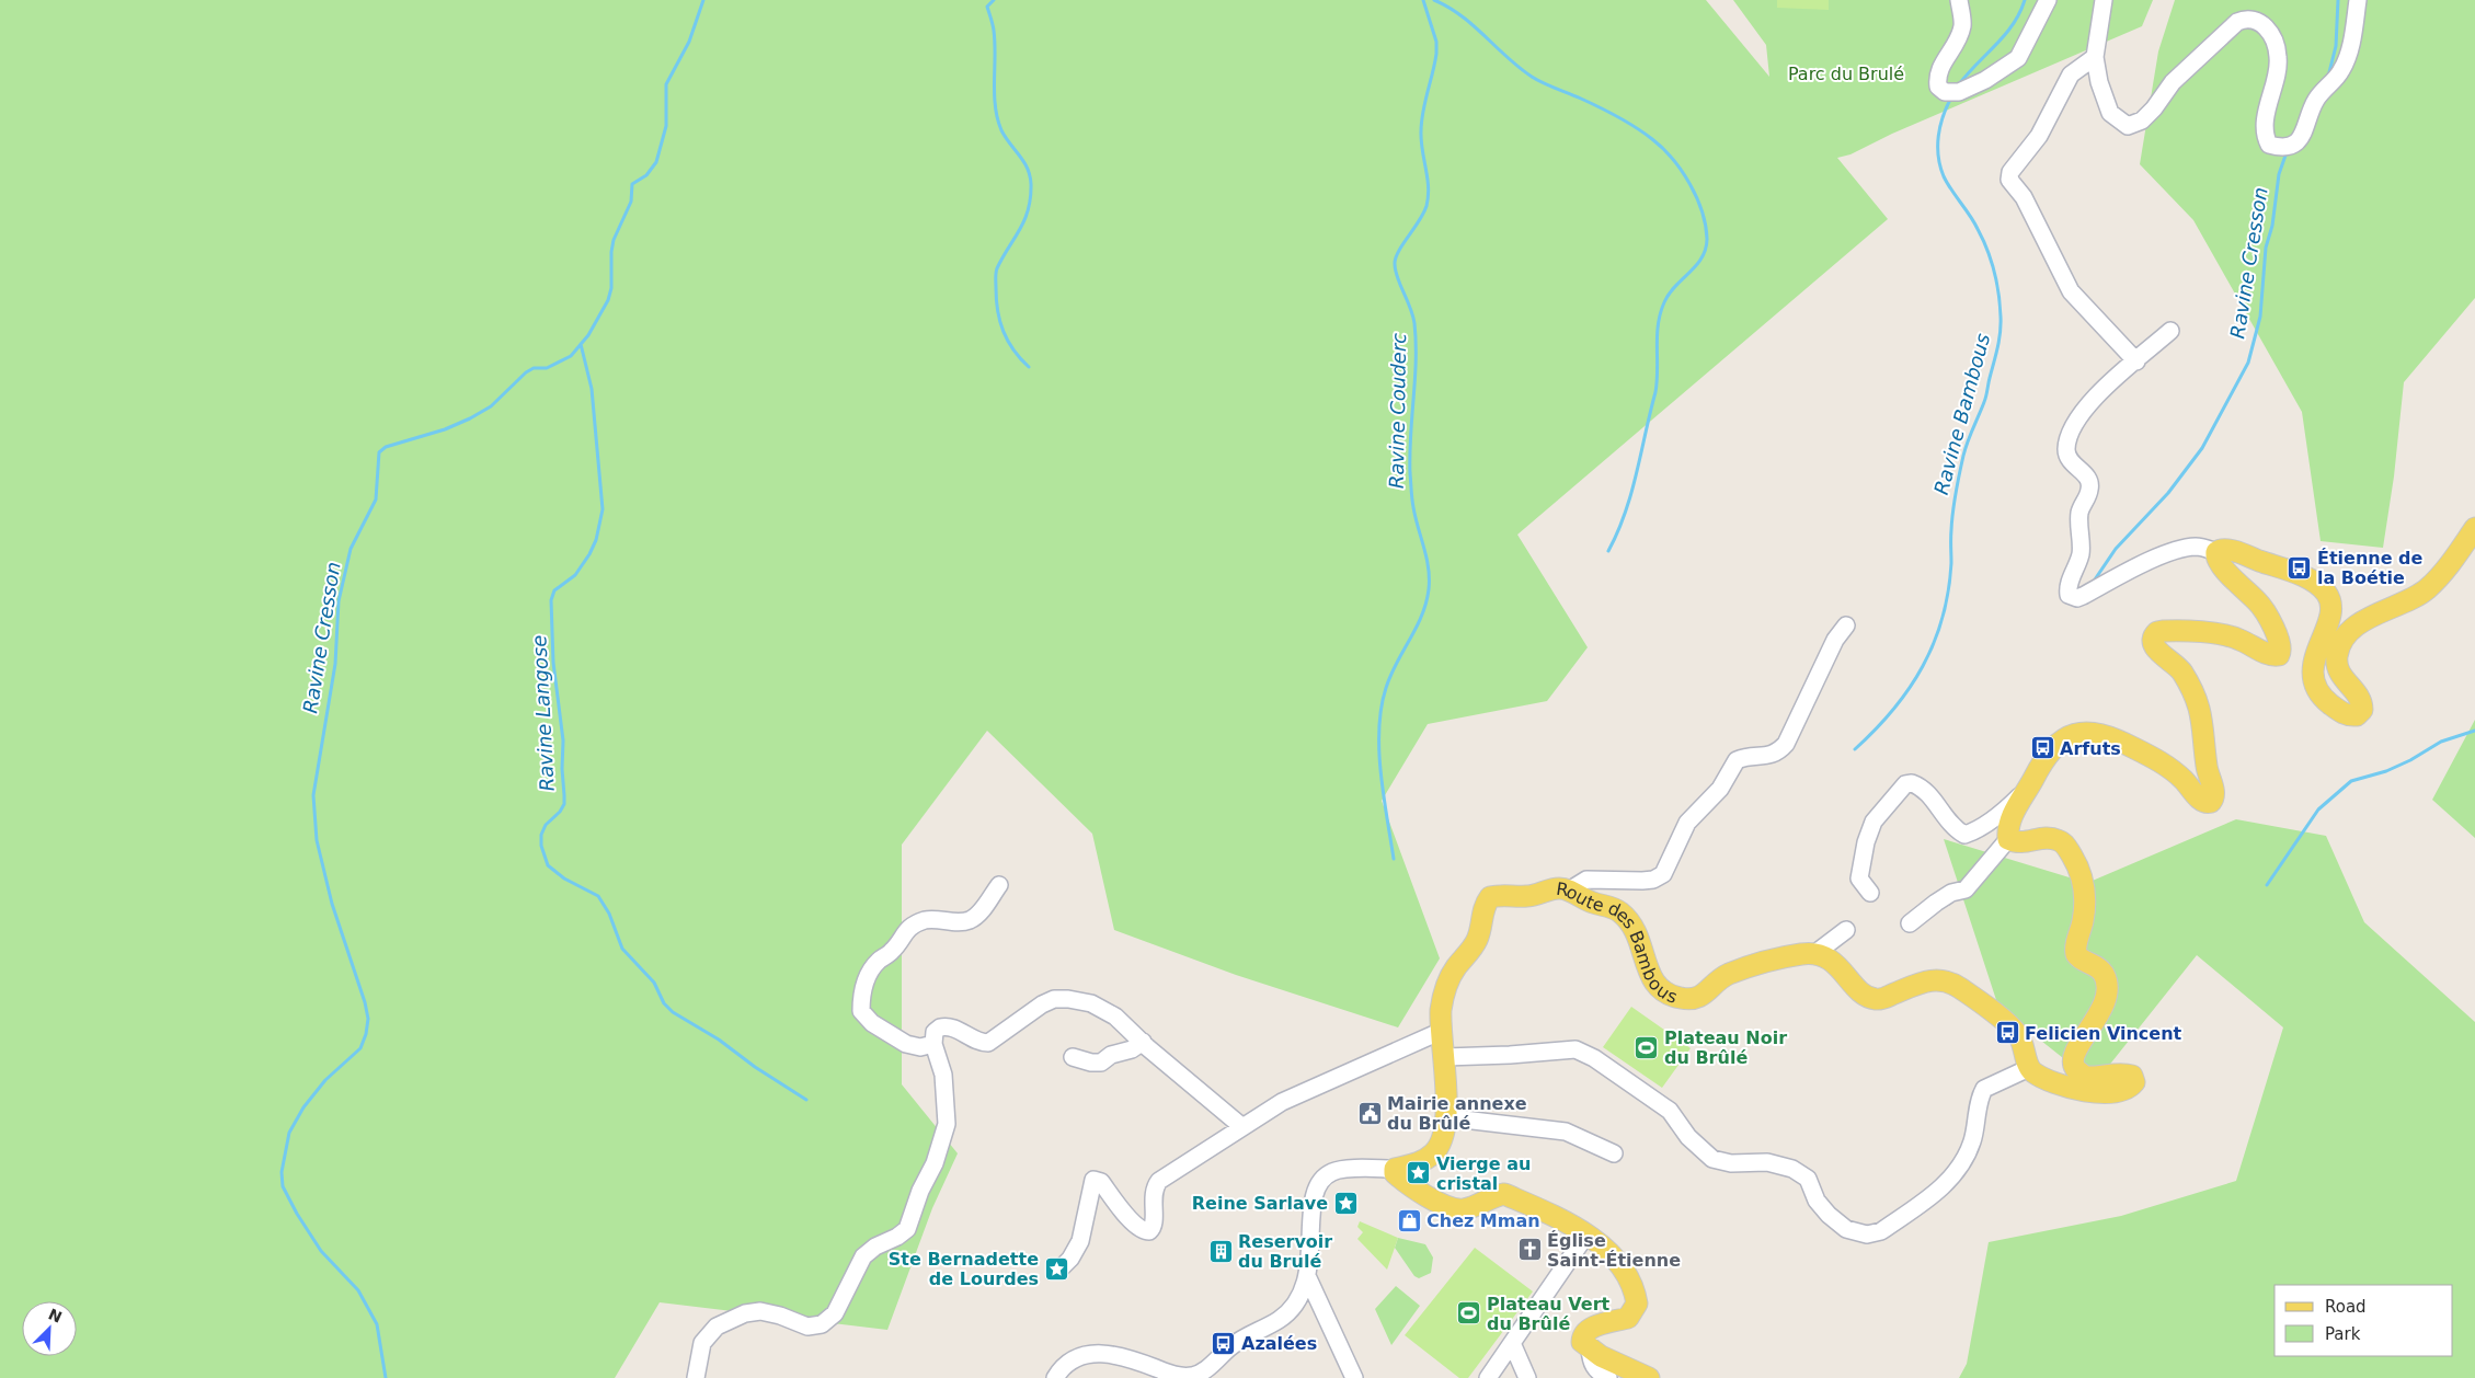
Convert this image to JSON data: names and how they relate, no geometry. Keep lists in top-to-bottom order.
{
  "streets": {
    "main road": ["Route des Bambous"]
  },
  "water": [
    "Ravine Cresson",
    "Ravine Couderc",
    "Ravine Bambous",
    "Ravine Langose"
  ],
  "parks": ["Parc du Brulé"],
  "places": {
    "bus stop": [
      "Étienne de la Boétie",
      "Arfuts",
      "Felicien Vincent",
      "Azalées"
    ],
    "sports": ["Plateau Noir du Brûlé", "Plateau Vert du Brûlé"],
    "public building": ["Mairie annexe du Brûlé"],
    "place": ["Vierge au cristal", "Reine Sarlave", "Ste Bernadette de Lourdes"],
    "shop": ["Chez Mman"],
    "church": ["Église Saint-Étienne"],
    "building": ["Reservoir du Brulé"]
  },
  "legend": ["Road", "Park"],
  "north": "top right"
}
